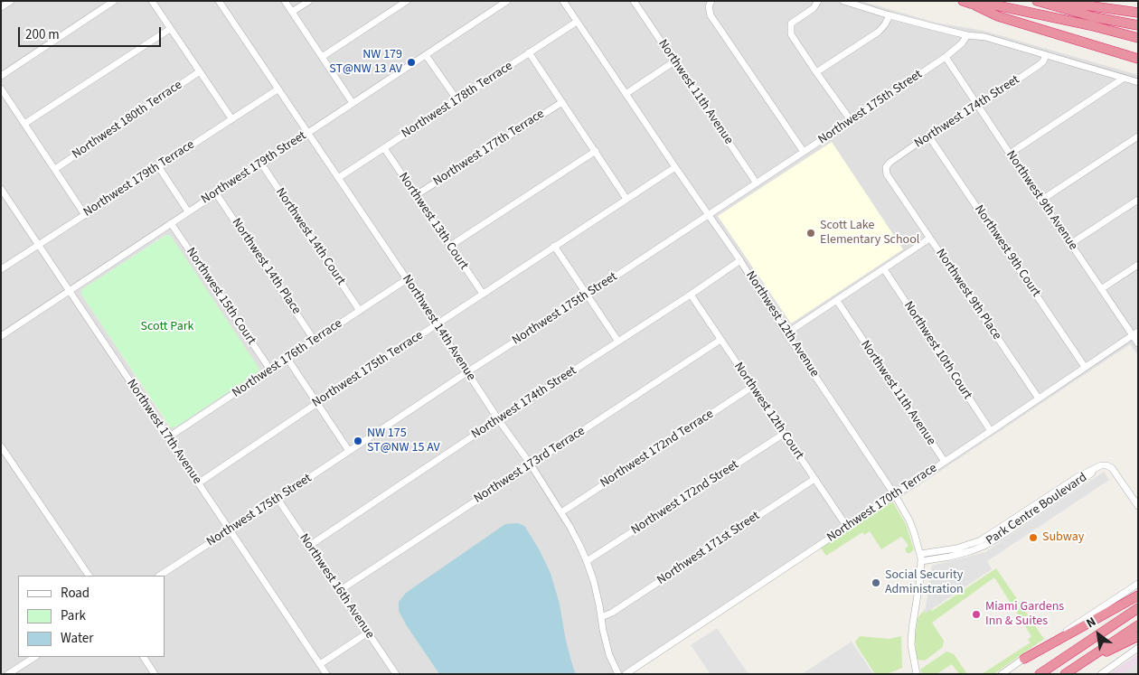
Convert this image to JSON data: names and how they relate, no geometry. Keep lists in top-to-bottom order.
{
  "streets": {
    "street": [
      "Northwest 11th Avenue",
      "Northwest 178th Terrace",
      "Northwest 175th Street",
      "Northwest 174th Street",
      "Northwest 180th Terrace",
      "Northwest 177th Terrace",
      "Northwest 179th Street",
      "Northwest 179th Terrace",
      "Northwest 9th Avenue",
      "Northwest 13th Court",
      "Northwest 14th Court",
      "Northwest 9th Court",
      "Northwest 14th Place",
      "Northwest 9th Place",
      "Northwest 15th Court",
      "Northwest 12th Avenue",
      "Northwest 14th Avenue",
      "Northwest 10th Court",
      "Northwest 176th Terrace",
      "Northwest 175th Terrace",
      "Northwest 12th Court",
      "Northwest 17th Avenue",
      "Northwest 172nd Terrace",
      "Northwest 173rd Terrace",
      "Northwest 172nd Street",
      "Northwest 170th Terrace",
      "Park Centre Boulevard",
      "Northwest 171st Street",
      "Northwest 16th Avenue"
    ]
  },
  "crossings": [
    ["Northwest 11th Avenue", "Northwest 175th Street"],
    ["Northwest 11th Avenue", "Northwest 170th Terrace"],
    ["Northwest 178th Terrace", "Northwest 13th Court"],
    ["Northwest 178th Terrace", "Northwest 12th Avenue"],
    ["Northwest 178th Terrace", "Northwest 14th Avenue"],
    ["Northwest 175th Street", "Northwest 9th Avenue"],
    ["Northwest 175th Street", "Northwest 12th Avenue"],
    ["Northwest 175th Street", "Northwest 14th Avenue"],
    ["Northwest 175th Street", "Northwest 17th Avenue"],
    ["Northwest 175th Street", "Northwest 16th Avenue"],
    ["Northwest 174th Street", "Northwest 9th Avenue"],
    ["Northwest 174th Street", "Northwest 9th Court"],
    ["Northwest 174th Street", "Northwest 9th Place"],
    ["Northwest 174th Street", "Northwest 12th Avenue"],
    ["Northwest 174th Street", "Northwest 14th Avenue"],
    ["Northwest 174th Street", "Northwest 12th Court"],
    ["Northwest 174th Street", "Northwest 16th Avenue"],
    ["Northwest 177th Terrace", "Northwest 13th Court"],
    ["Northwest 179th Street", "Northwest 14th Court"],
    ["Northwest 179th Street", "Northwest 14th Place"],
    ["Northwest 179th Street", "Northwest 15th Court"],
    ["Northwest 179th Street", "Northwest 14th Avenue"],
    ["Northwest 179th Street", "Northwest 17th Avenue"],
    ["Northwest 179th Terrace", "Northwest 14th Avenue"],
    ["Northwest 179th Terrace", "Northwest 17th Avenue"],
    ["Northwest 9th Avenue", "Northwest 170th Terrace"],
    ["Northwest 13th Court", "Northwest 175th Terrace"],
    ["Northwest 14th Court", "Northwest 176th Terrace"],
    ["Northwest 9th Court", "Northwest 170th Terrace"],
    ["Northwest 14th Place", "Northwest 176th Terrace"],
    ["Northwest 9th Place", "Northwest 170th Terrace"],
    ["Northwest 15th Court", "Northwest 176th Terrace"],
    ["Northwest 12th Avenue", "Northwest 175th Terrace"],
    ["Northwest 12th Avenue", "Northwest 170th Terrace"],
    ["Northwest 12th Avenue", "Park Centre Boulevard"],
    ["Northwest 14th Avenue", "Northwest 176th Terrace"],
    ["Northwest 14th Avenue", "Northwest 175th Terrace"],
    ["Northwest 14th Avenue", "Northwest 172nd Terrace"],
    ["Northwest 14th Avenue", "Northwest 173rd Terrace"],
    ["Northwest 14th Avenue", "Northwest 172nd Street"],
    ["Northwest 14th Avenue", "Northwest 171st Street"],
    ["Northwest 10th Court", "Northwest 170th Terrace"],
    ["Northwest 176th Terrace", "Northwest 17th Avenue"],
    ["Northwest 175th Terrace", "Northwest 17th Avenue"],
    ["Northwest 12th Court", "Northwest 172nd Terrace"],
    ["Northwest 12th Court", "Northwest 173rd Terrace"],
    ["Northwest 12th Court", "Northwest 172nd Street"],
    ["Northwest 12th Court", "Northwest 170th Terrace"],
    ["Northwest 12th Court", "Northwest 171st Street"],
    ["Northwest 173rd Terrace", "Northwest 16th Avenue"]
  ],
  "parks": ["Scott Park"],
  "places": [
    "NW 179 ST@NW 13 AV",
    "Scott Lake Elementary School",
    "NW 175 ST@NW 15 AV",
    "Subway",
    "Social Security Administration",
    "Miami Gardens Inn & Suites"
  ],
  "legend": ["Road", "Park", "Water"],
  "scale_bar": "200 m",
  "north": "top left"
}
